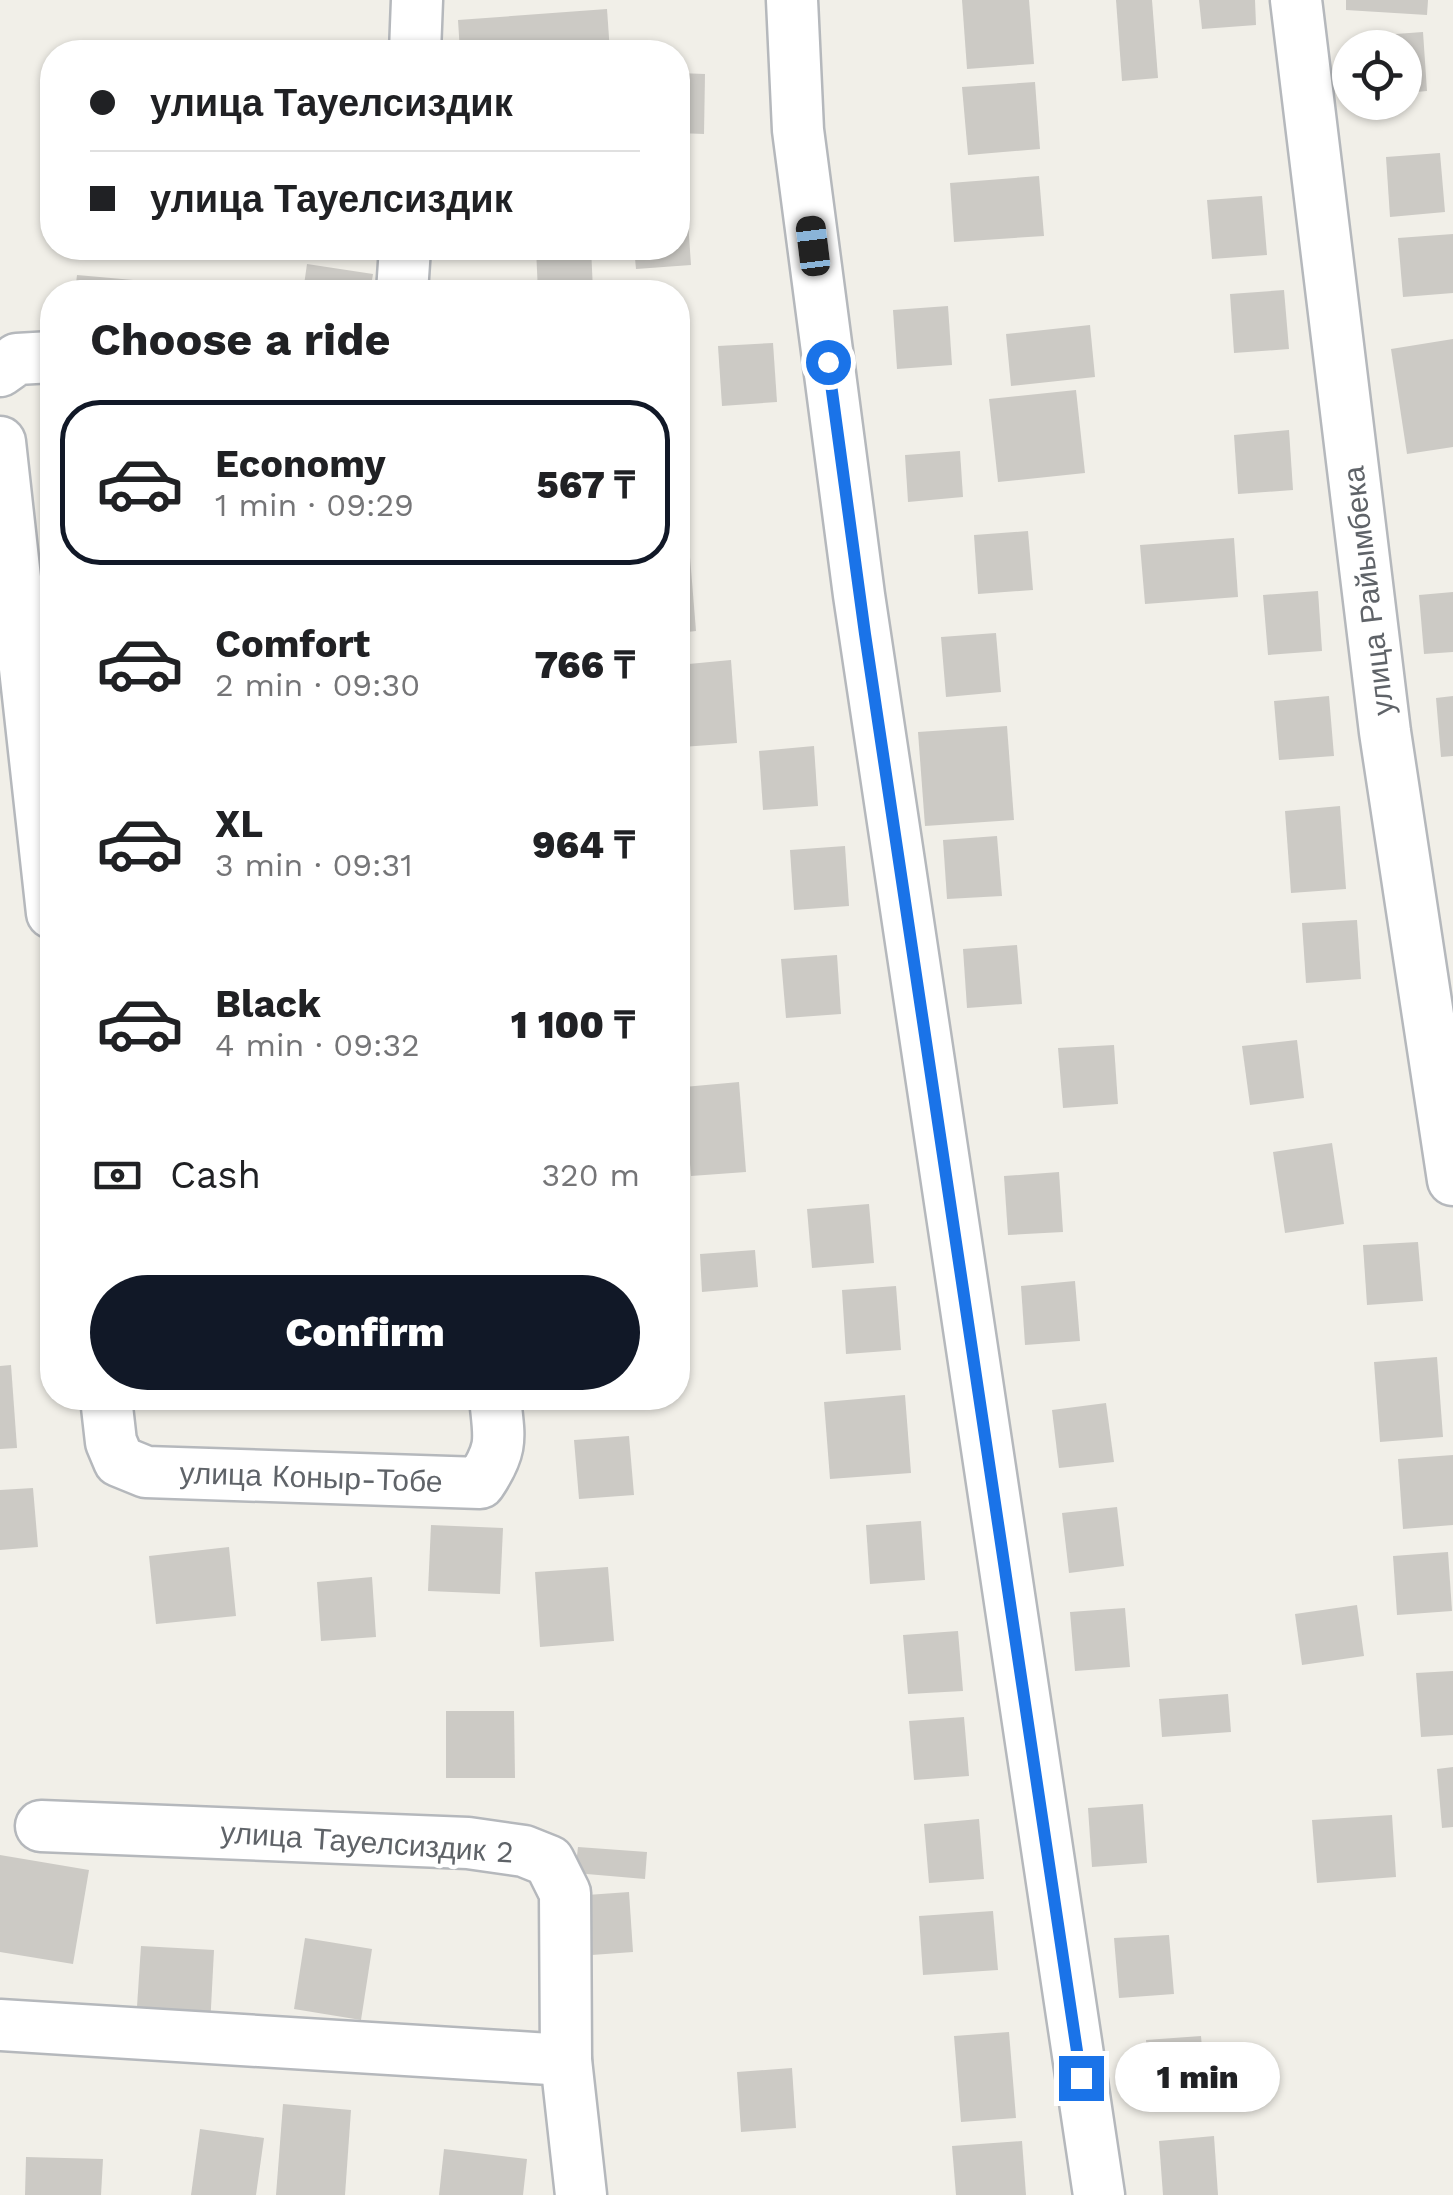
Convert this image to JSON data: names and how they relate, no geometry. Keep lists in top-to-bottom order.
{
  "streets": {
    "street": ["улица Райымбека", "улица Коныр-Тобе", "улица Тауелсиздик 2"]
  },
  "page": {
    "banner": ["улица Тауелсиздик", "улица Тауелсиздик"],
    "heading": "Choose a ride",
    "list": [
      {
        "name": "Economy",
        "note": "1 min · 09:29",
        "value": "567 ₸"
      },
      {
        "name": "Comfort",
        "note": "2 min · 09:30",
        "value": "766 ₸"
      },
      {
        "name": "XL",
        "note": "3 min · 09:31",
        "value": "964 ₸"
      },
      {
        "name": "Black",
        "note": "4 min · 09:32",
        "value": "1 100 ₸"
      }
    ],
    "pay": ["Cash", "320 m"],
    "buttons": "Confirm",
    "bubble": "1 min"
  }
}
